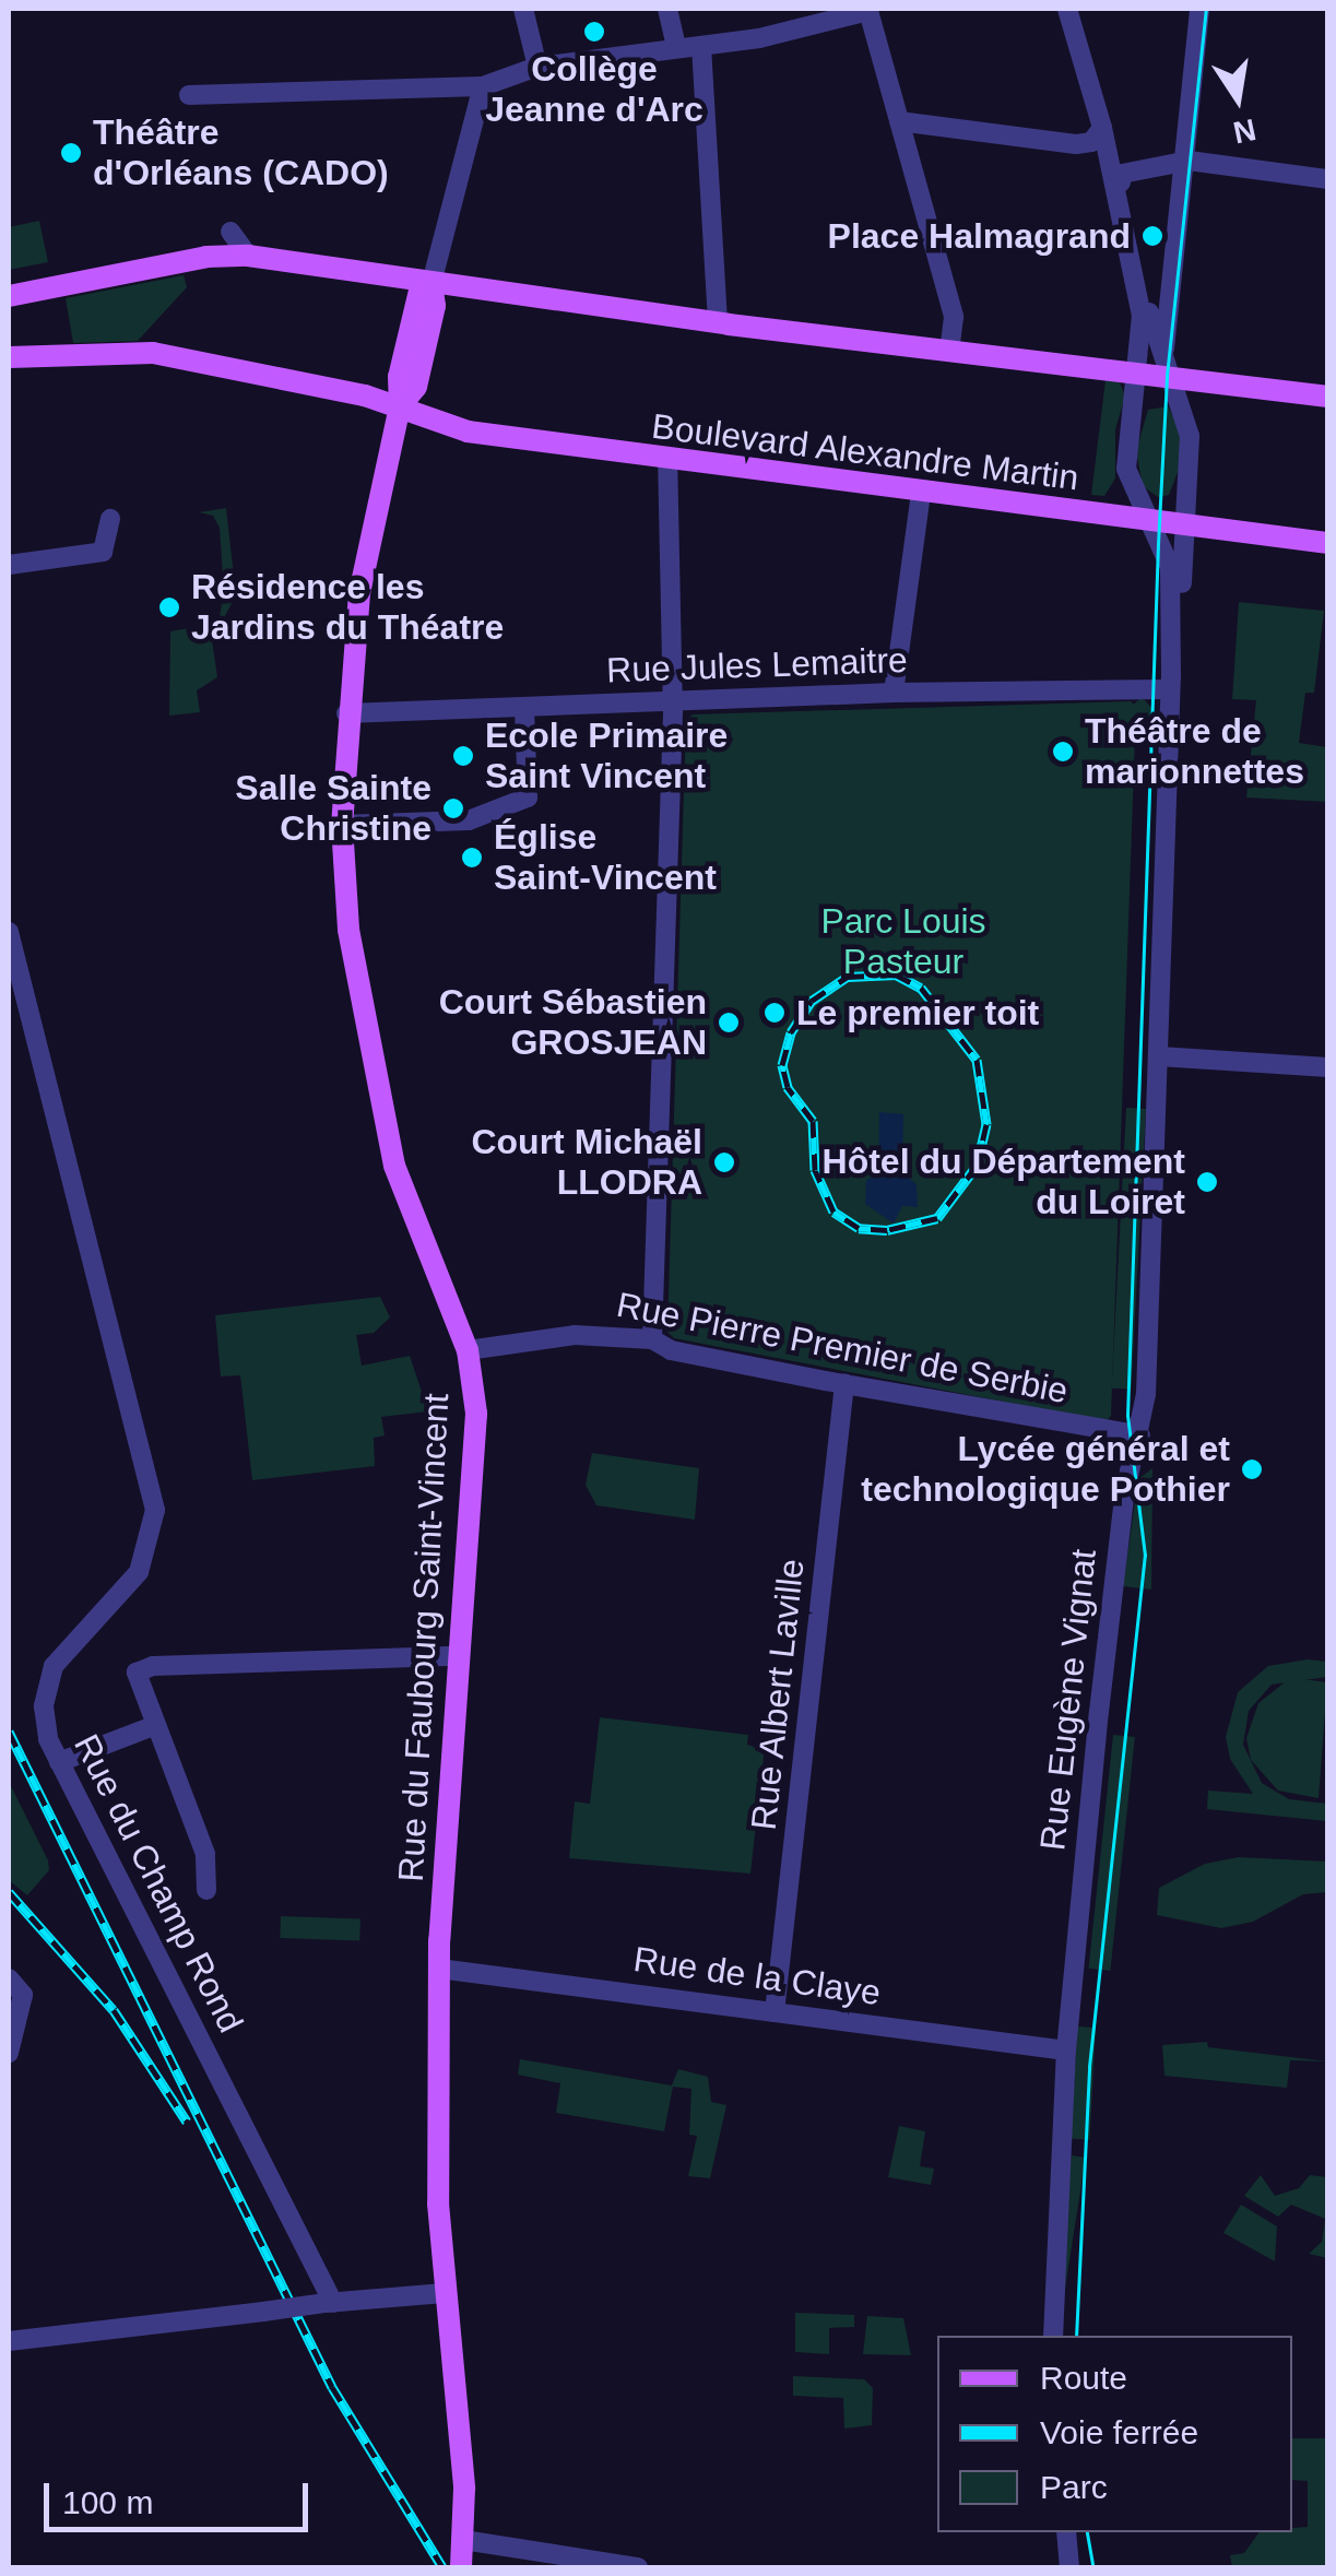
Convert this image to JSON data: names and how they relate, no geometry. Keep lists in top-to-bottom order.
{
  "streets": {
    "main road": ["Boulevard Alexandre Martin", "Rue du Faubourg Saint-Vincent"],
    "street": [
      "Rue Jules Lemaitre",
      "Rue Pierre Premier de Serbie",
      "Rue Albert Laville",
      "Rue Eugène Vignat",
      "Rue du Champ Rond",
      "Rue de la Claye"
    ]
  },
  "crossings": [
    ["Boulevard Alexandre Martin", "Rue du Faubourg Saint-Vincent"],
    ["Boulevard Alexandre Martin", "Rue Eugène Vignat"],
    ["Rue Jules Lemaitre", "Rue du Faubourg Saint-Vincent"],
    ["Rue Jules Lemaitre", "Rue Eugène Vignat"],
    ["Rue Pierre Premier de Serbie", "Rue du Faubourg Saint-Vincent"],
    ["Rue Pierre Premier de Serbie", "Rue Albert Laville"],
    ["Rue Pierre Premier de Serbie", "Rue Eugène Vignat"],
    ["Rue du Faubourg Saint-Vincent", "Rue de la Claye"],
    ["Rue Albert Laville", "Rue de la Claye"],
    ["Rue Eugène Vignat", "Rue de la Claye"]
  ],
  "parks": ["Parc Louis Pasteur"],
  "places": [
    "Collège Jeanne d'Arc",
    "Théâtre d'Orléans (CADO)",
    "Place Halmagrand",
    "Résidence les Jardins du Théatre",
    "Théâtre de marionnettes",
    "Ecole Primaire Saint Vincent",
    "Salle Sainte Christine",
    "Église Saint-Vincent",
    "Le premier toit",
    "Court Sébastien GROSJEAN",
    "Court Michaël LLODRA",
    "Hôtel du Département du Loiret",
    "Lycée général et technologique Pothier"
  ],
  "legend": ["Route", "Voie ferrée", "Parc"],
  "scale_bar": "100 m",
  "north": "bottom"
}
